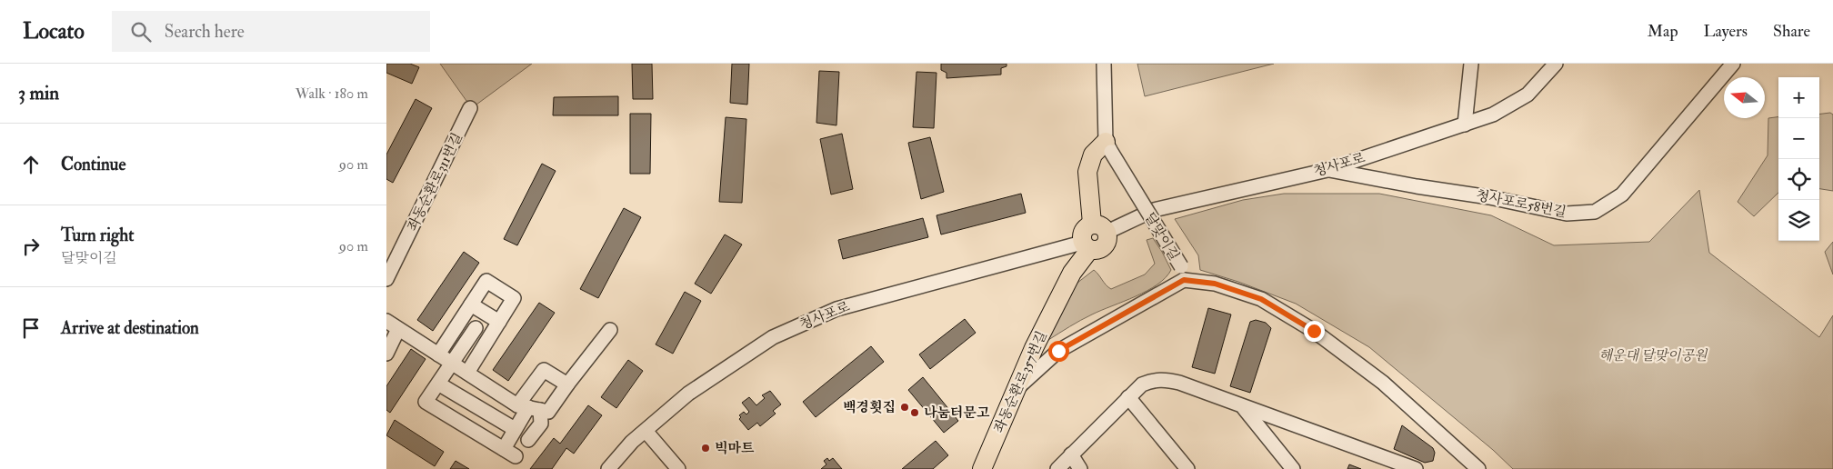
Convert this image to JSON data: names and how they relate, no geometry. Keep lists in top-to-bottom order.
{
  "streets": {
    "main road": ["좌동순환로357번길"],
    "street": [
      "청사포로",
      "좌동순환로311번길",
      "청사포로58번길",
      "달맞이길"
    ]
  },
  "crossings": [
    ["청사포로", "청사포로58번길"],
    ["청사포로", "좌동순환로357번길"]
  ],
  "parks": ["해운대 달맞이공원"],
  "places": ["백경횟집", "나눔터문고", "빅마트"],
  "north": "left",
  "page": {
    "header": "Locato",
    "search": "Search here",
    "nav": ["Map", "Layers", "Share"],
    "heading": ["3 min", "Walk · 180 m"],
    "map_buttons": ["+", "−"],
    "list": [
      ["Continue", "90 m"],
      ["Turn right", "달맞이길", "90 m"],
      "Arrive at destination"
    ]
  }
}
